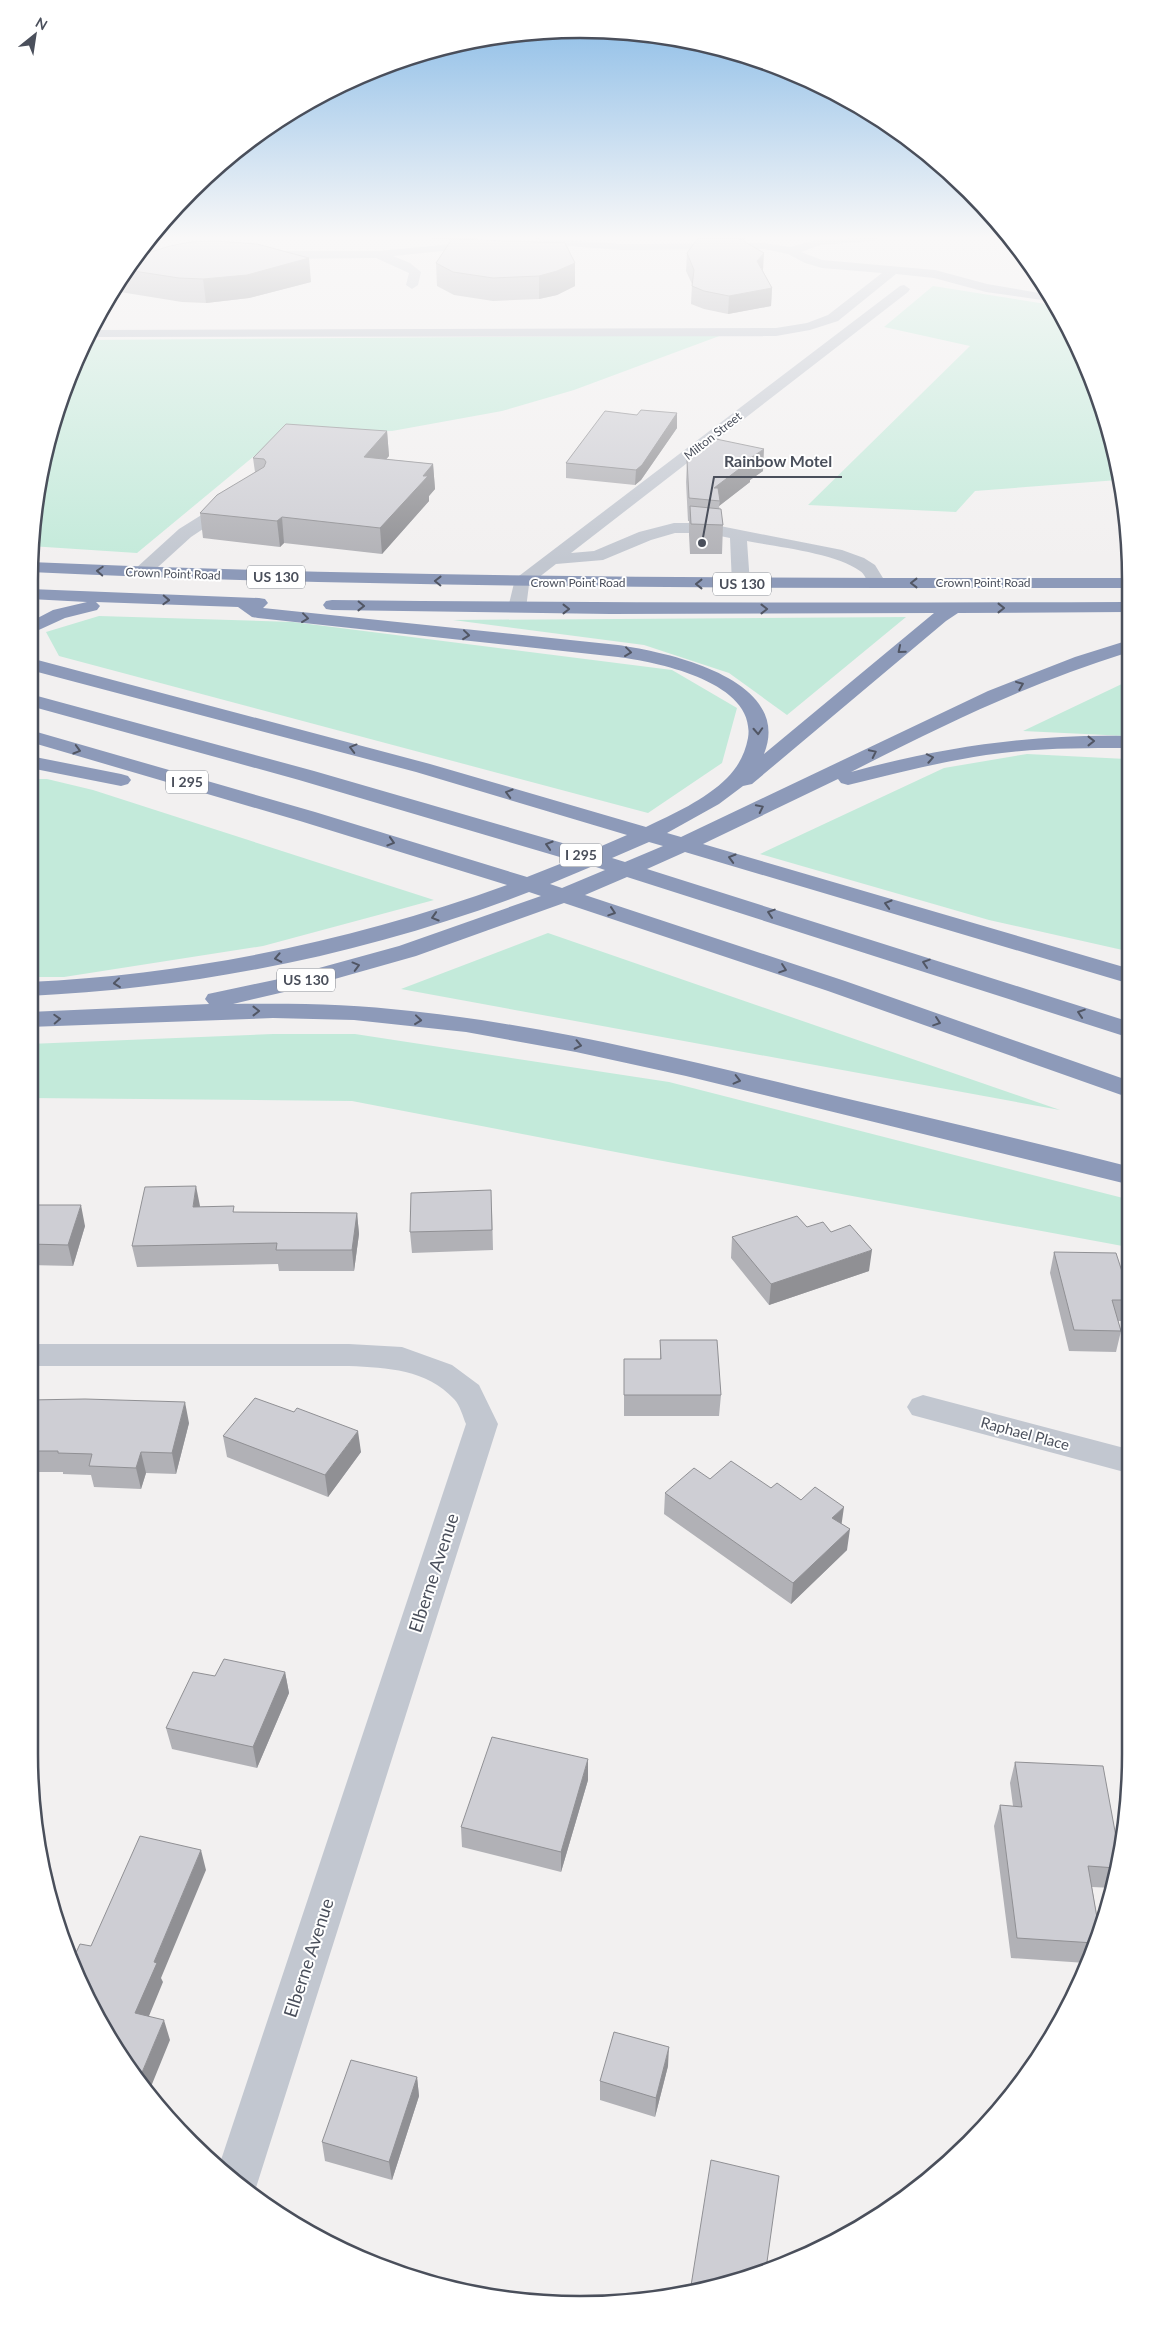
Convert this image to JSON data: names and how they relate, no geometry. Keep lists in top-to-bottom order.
{
  "streets": {
    "highway": ["Crown Point Road", "US 130", "I 295"],
    "street": ["Milton Street", "Raphael Place", "Elberne Avenue"]
  },
  "crossings": [
    ["Milton Street", "Crown Point Road"]
  ],
  "places": ["Rainbow Motel"],
  "north": "top right"
}
